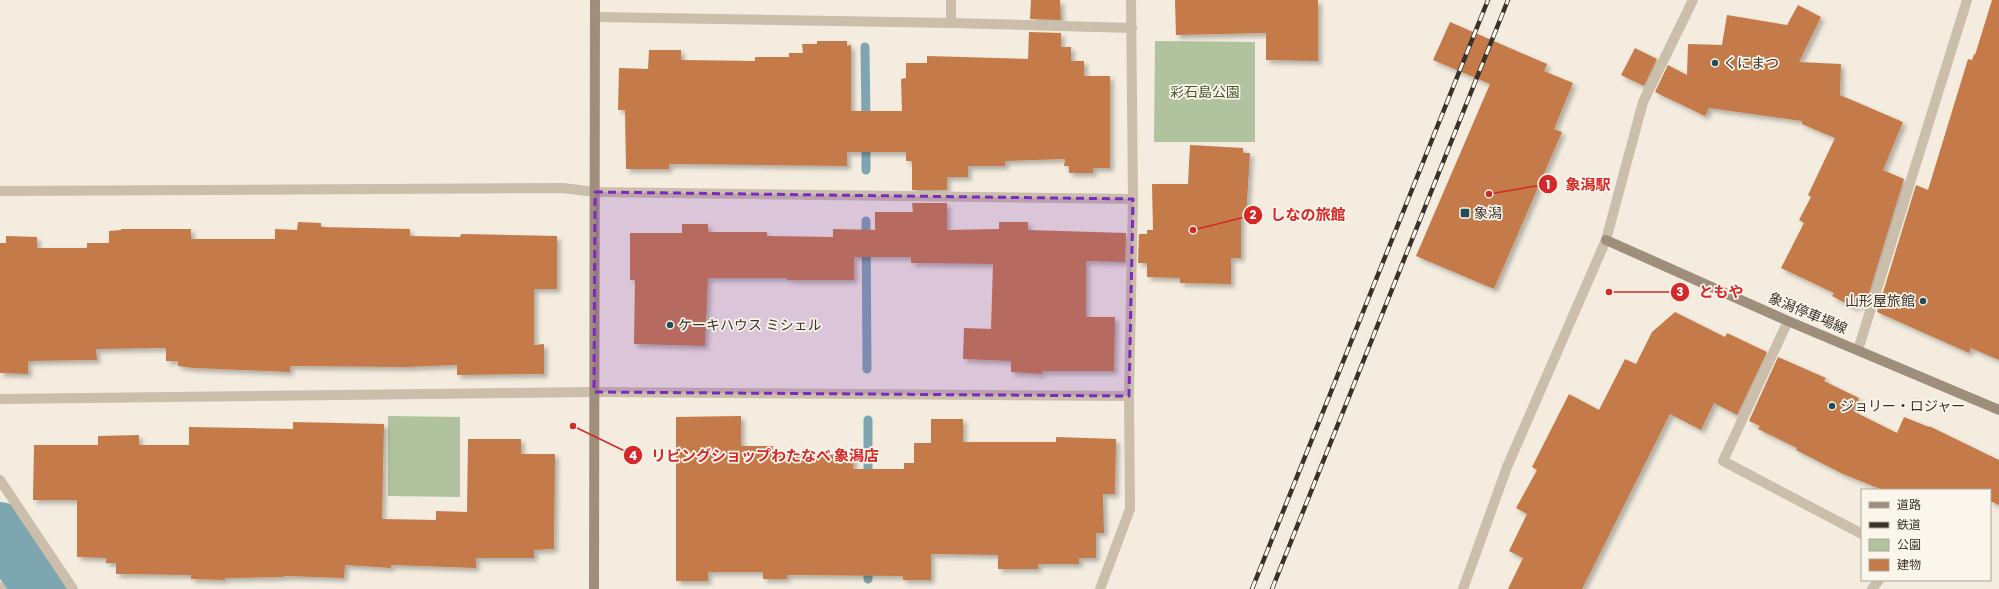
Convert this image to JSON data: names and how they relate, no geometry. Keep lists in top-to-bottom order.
{
  "streets": {
    "street": ["象潟停車場線"]
  },
  "parks": ["彩石島公園"],
  "places": {
    "other": [
      "くにまつ",
      "象潟駅",
      "しなの旅館",
      "ともや",
      "山形屋旅館",
      "ケーキハウス ミシェル",
      "ジョリー・ロジャー",
      "リビングショップわたなべ 象潟店"
    ],
    "transit": ["象潟"]
  },
  "legend": [
    "道路",
    "鉄道",
    "公園",
    "建物"
  ]
}
